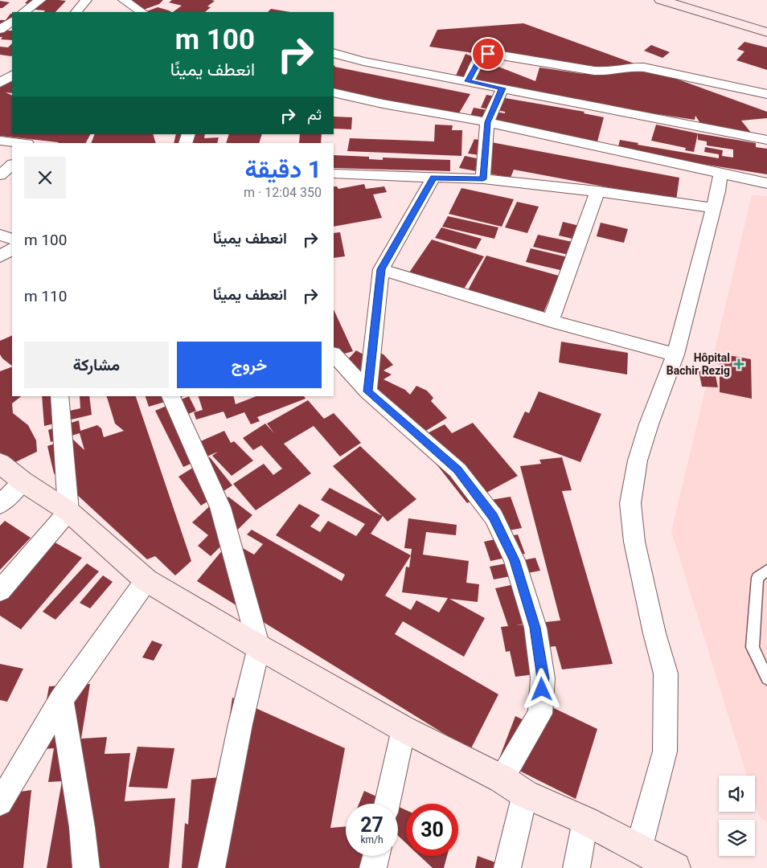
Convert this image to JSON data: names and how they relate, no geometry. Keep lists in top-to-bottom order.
{
  "places": {
    "health": ["Hôpital Bachir Rezig"]
  },
  "page": {
    "turn": ["100 m", "انعطف يمينًا"],
    "then": "ثم",
    "heading": ["1 دقيقة", "350 m · 12:04"],
    "list": [
      {
        "name": "انعطف يمينًا",
        "value": "100 m"
      },
      {
        "name": "انعطف يمينًا",
        "value": "110 m"
      }
    ],
    "buttons": ["خروج", "مشاركة"],
    "speed": "27 km/h",
    "limit": "30"
  }
}
